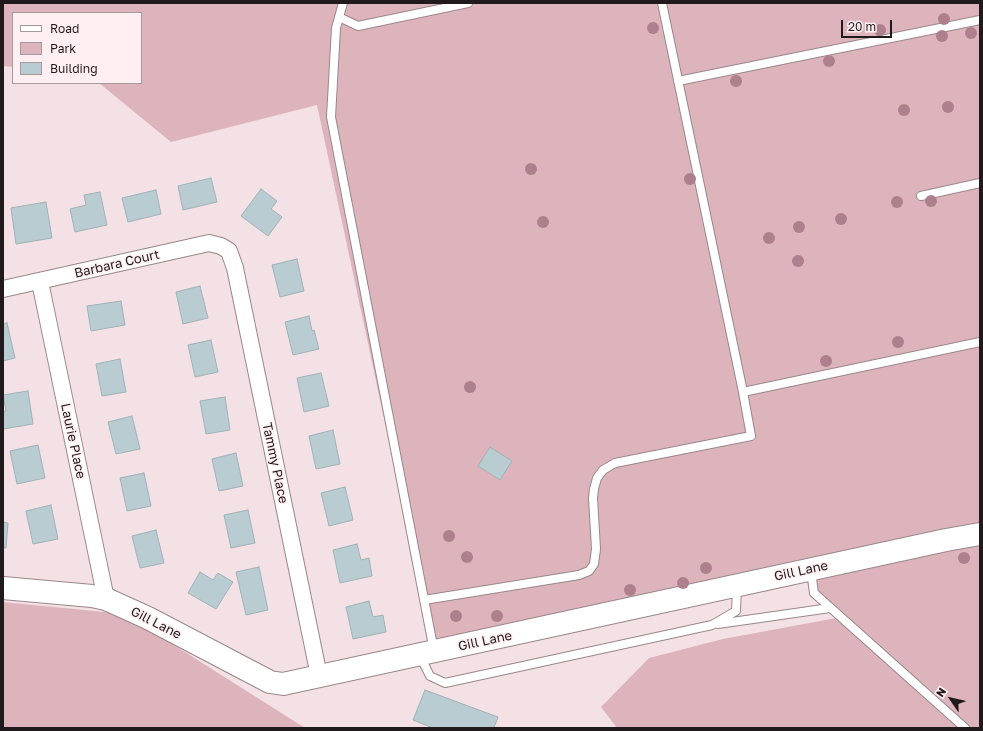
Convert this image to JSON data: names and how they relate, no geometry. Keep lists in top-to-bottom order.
{
  "streets": {
    "street": [
      "Barbara Court",
      "Laurie Place",
      "Tammy Place",
      "Gill Lane"
    ]
  },
  "crossings": [
    ["Barbara Court", "Laurie Place"],
    ["Barbara Court", "Tammy Place"],
    ["Laurie Place", "Gill Lane"],
    ["Tammy Place", "Gill Lane"]
  ],
  "legend": ["Road", "Park", "Building"],
  "scale_bar": "20 m",
  "north": "top left"
}
